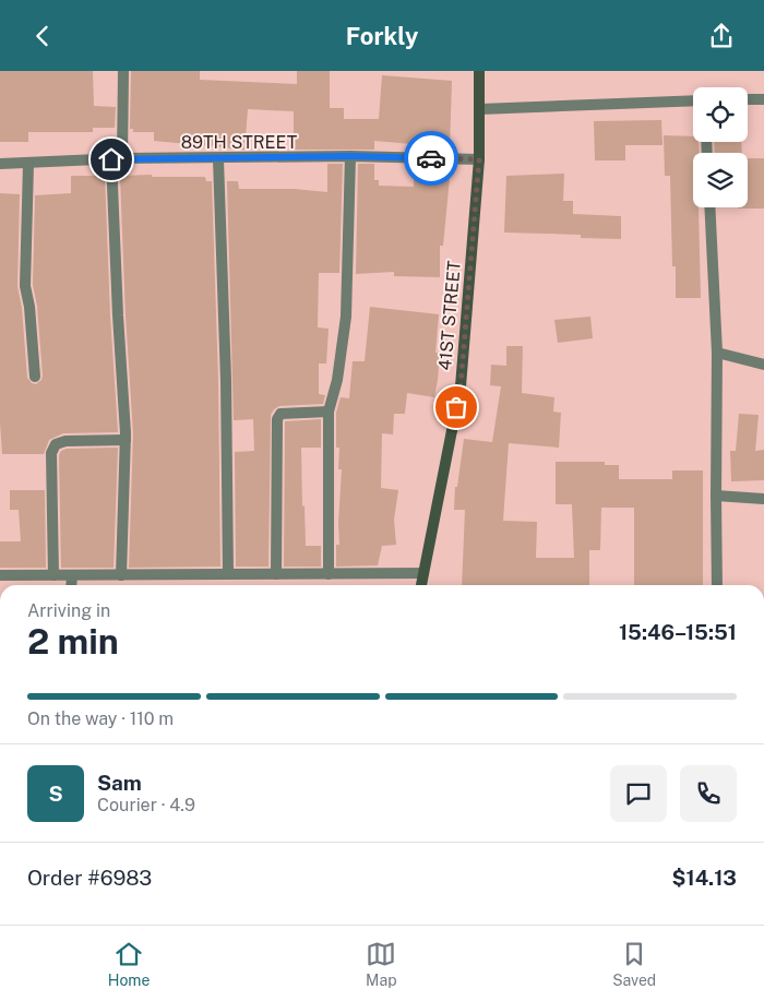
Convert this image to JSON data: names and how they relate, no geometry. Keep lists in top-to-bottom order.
{
  "streets": {
    "main road": ["41ST STREET"],
    "street": ["89TH STREET"]
  },
  "crossings": [
    ["89TH STREET", "41ST STREET"]
  ],
  "page": {
    "header": "Forkly",
    "heading": ["2 min", "Arriving in", "15:46–15:51"],
    "panel": [
      "Sam",
      "Courier · 4.9",
      "Order #6983",
      "$14.13"
    ],
    "bar": "On the way · 110 m",
    "round": "S",
    "tabs": ["Home", "Map", "Saved"]
  }
}
